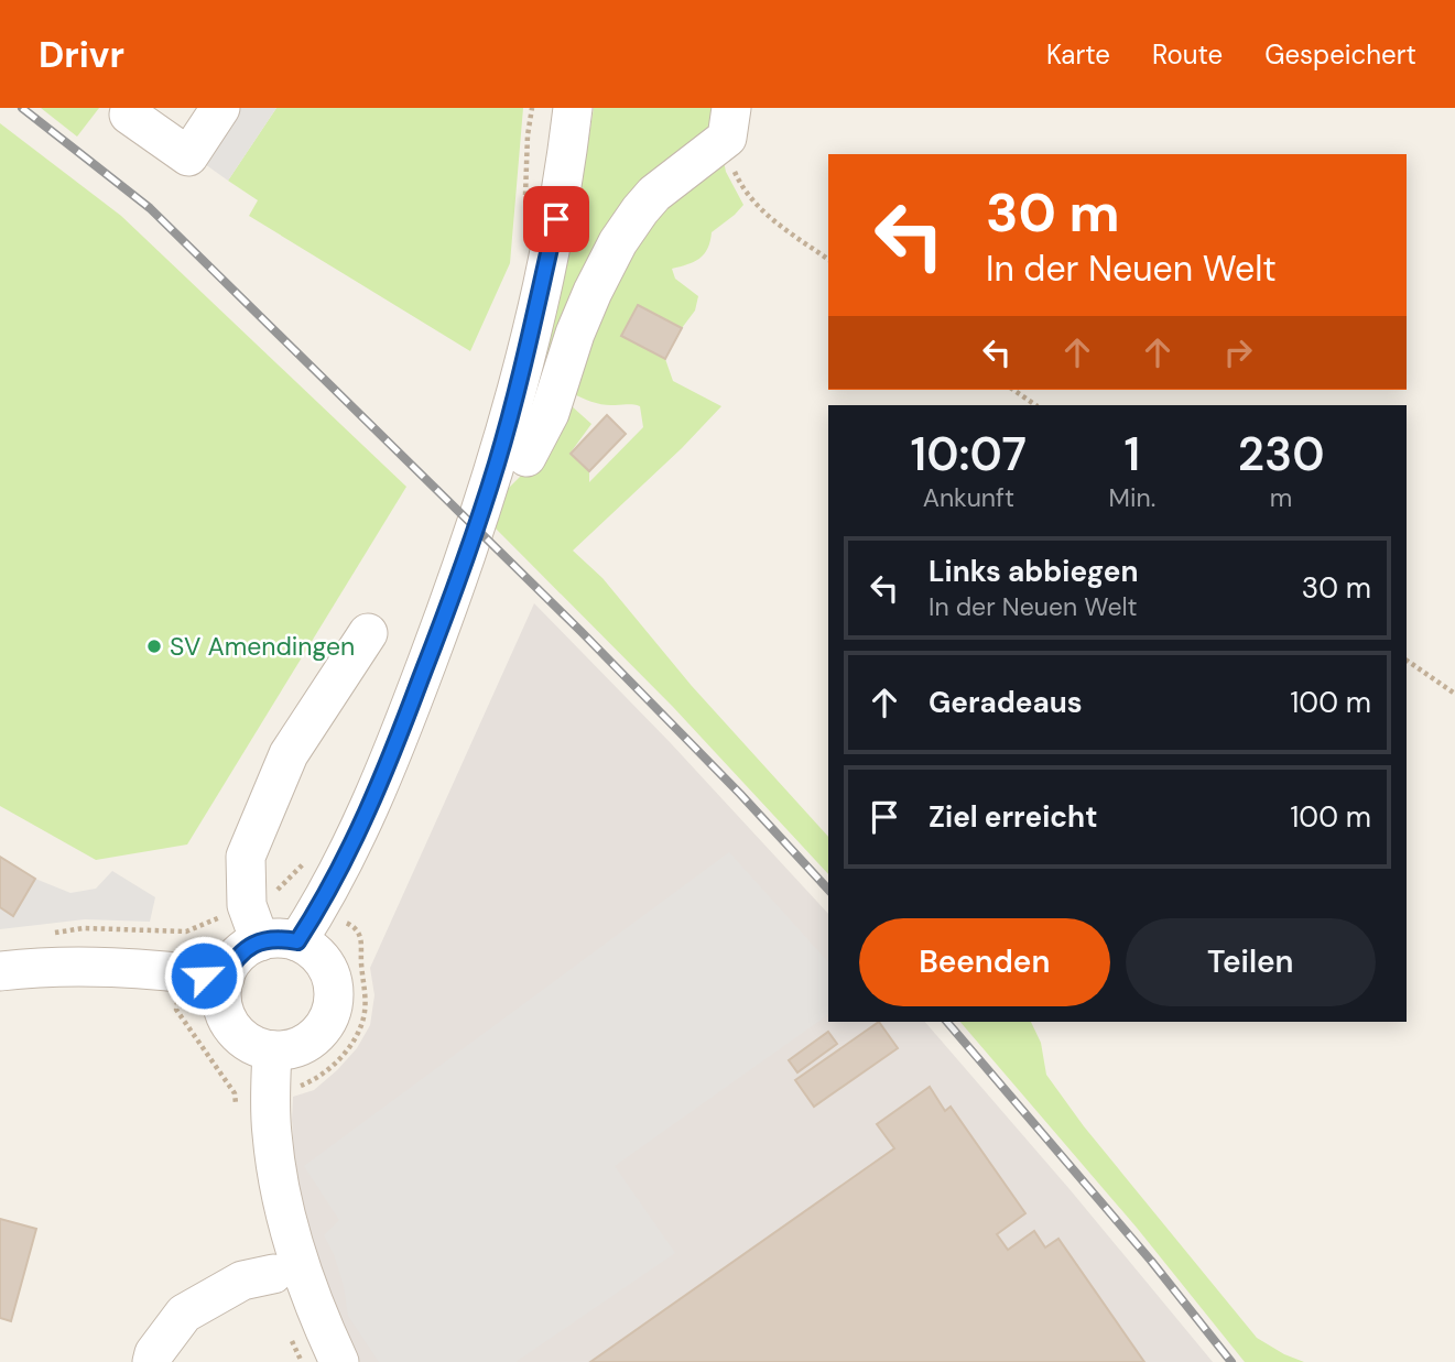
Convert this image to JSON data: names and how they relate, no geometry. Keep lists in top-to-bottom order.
{
  "places": ["SV Amendingen"],
  "page": {
    "header": "Drivr",
    "nav": ["Karte", "Route", "Gespeichert"],
    "turn": ["30 m", "In der Neuen Welt"],
    "eta": [
      "10:07",
      "Ankunft",
      "1",
      "Min.",
      "230",
      "m"
    ],
    "list": [
      {
        "name": "Links abbiegen",
        "note": "In der Neuen Welt",
        "value": "30 m"
      },
      {
        "name": "Geradeaus",
        "value": "100 m"
      },
      {
        "name": "Ziel erreicht",
        "value": "100 m"
      }
    ],
    "buttons": ["Beenden", "Teilen"]
  }
}
